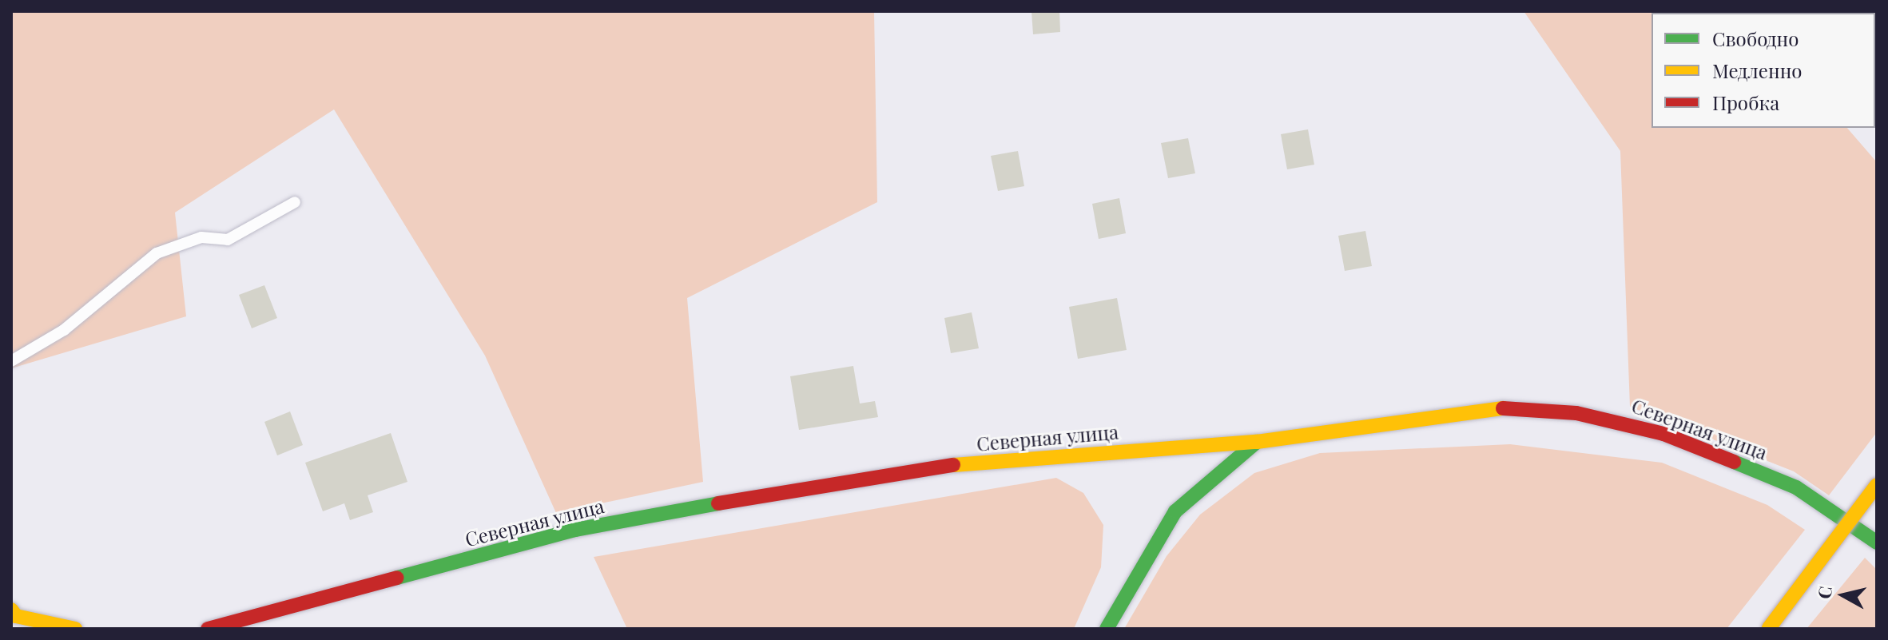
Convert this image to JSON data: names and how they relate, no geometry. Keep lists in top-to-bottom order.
{
  "streets": {
    "main road": ["Северная улица"]
  },
  "legend": ["Свободно", "Медленно", "Пробка"],
  "north": "left"
}
